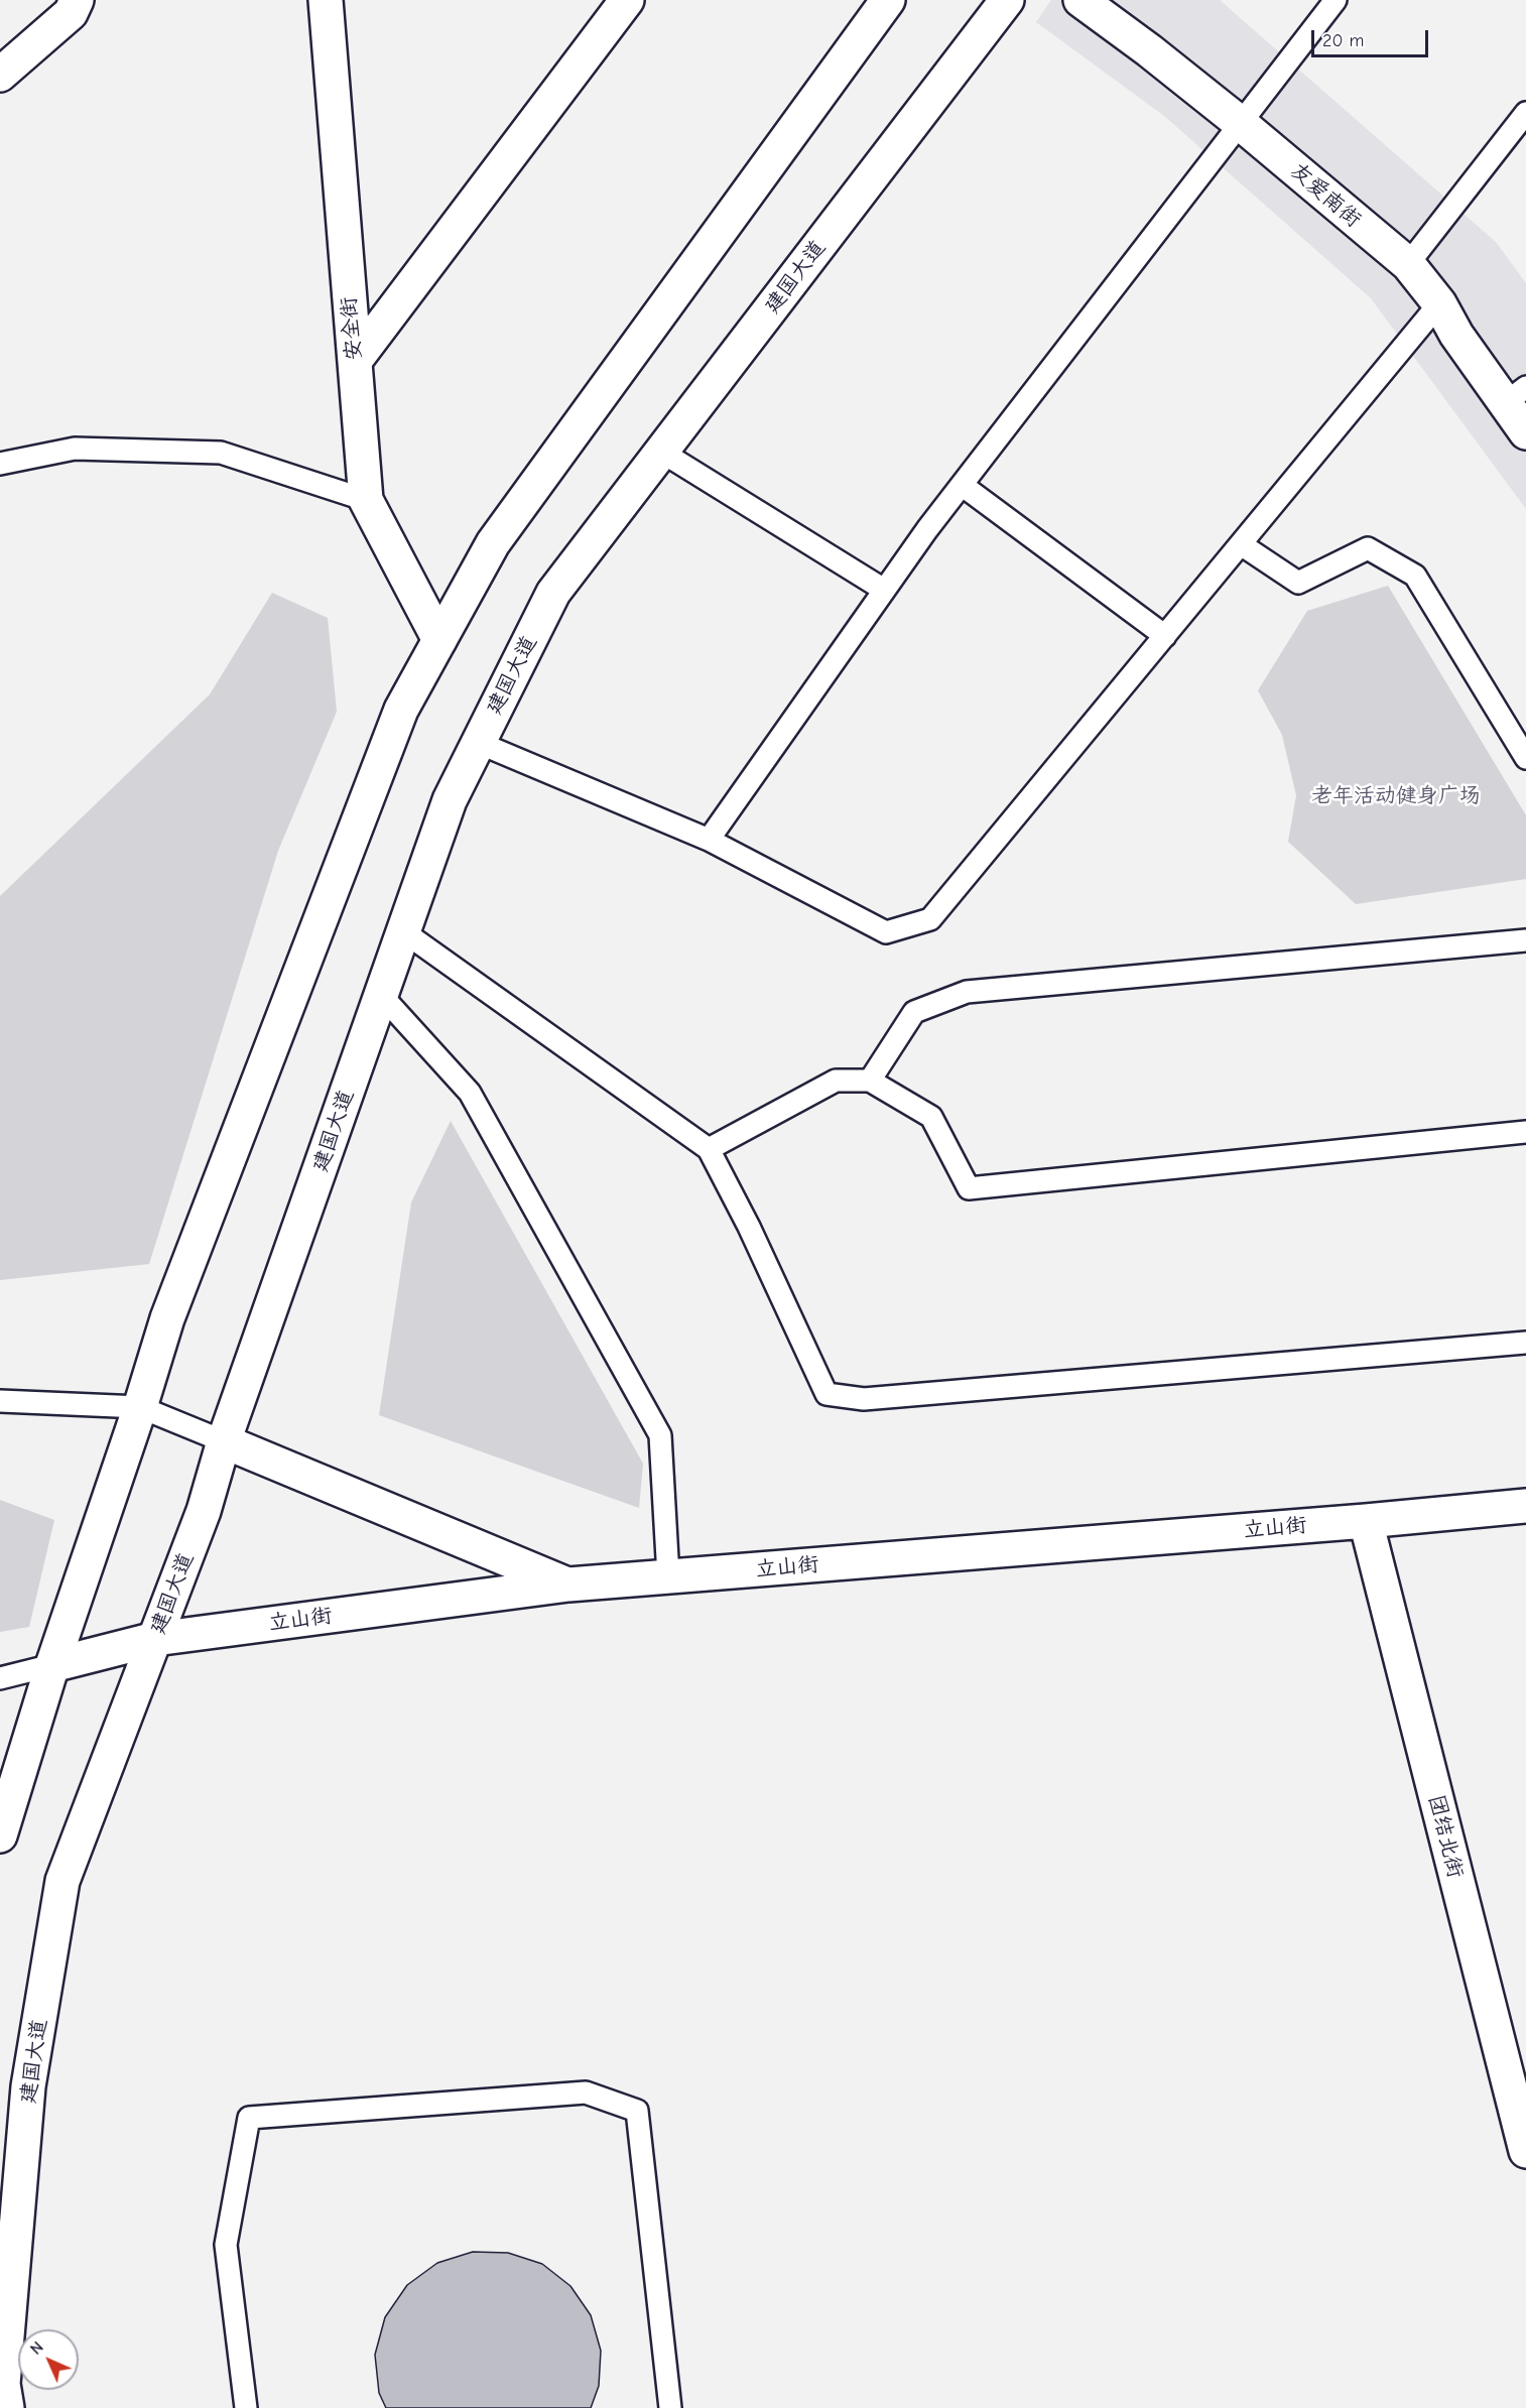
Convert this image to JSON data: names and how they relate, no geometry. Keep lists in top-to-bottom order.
{
  "streets": {
    "main road": [
      "友爱南街",
      "建国大道",
      "安全街",
      "立山街",
      "团结北街"
    ]
  },
  "crossings": [
    ["建国大道", "立山街"],
    ["立山街", "团结北街"]
  ],
  "parks": ["老年活动健身广场"],
  "scale_bar": "20 m",
  "north": "top left"
}
